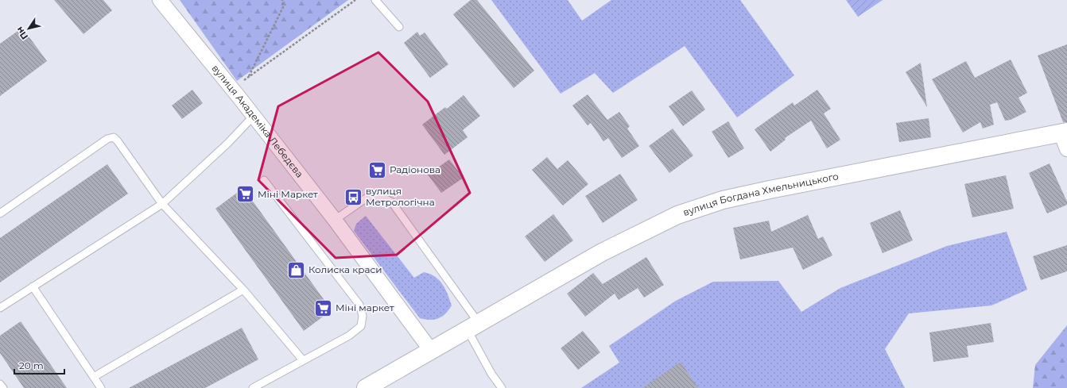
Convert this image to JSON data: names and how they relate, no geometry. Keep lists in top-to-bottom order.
{
  "streets": {
    "street": ["вулиця Академіка Лебедєва", "вулиця Богдана Хмельницького"]
  },
  "crossings": [
    ["вулиця Академіка Лебедєва", "вулиця Богдана Хмельницького"]
  ],
  "places": {
    "supermarket": ["Радіонова", "Міні Маркет", "Міні маркет"],
    "bus stop": ["вулиця Метрологічна"],
    "shop": ["Колиска краси"]
  },
  "scale_bar": "20 m",
  "north": "bottom left"
}
